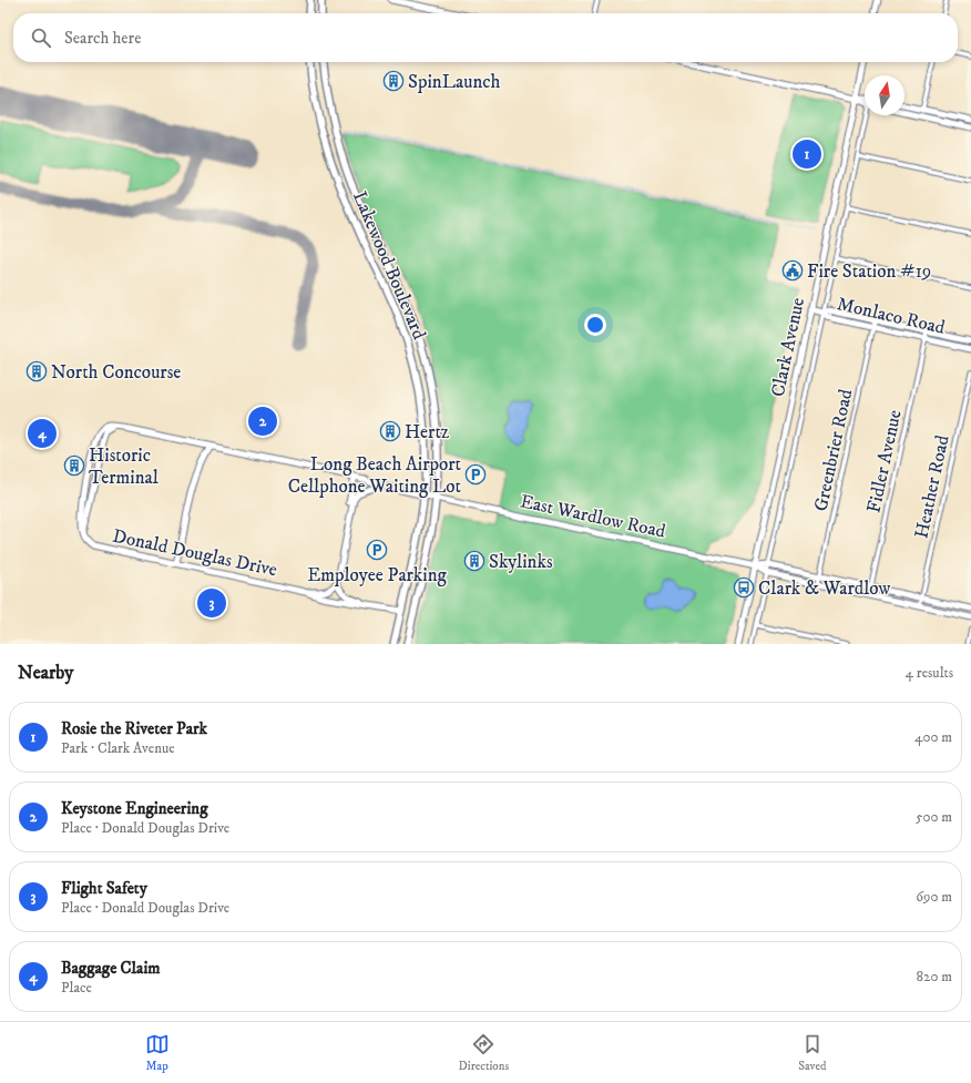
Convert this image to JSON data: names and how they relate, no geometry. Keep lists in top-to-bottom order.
{
  "streets": {
    "main road": ["Lakewood Boulevard"],
    "street": [
      "Monlaco Road",
      "Clark Avenue",
      "Greenbrier Road",
      "Fidler Avenue",
      "Heather Road",
      "East Wardlow Road",
      "Donald Douglas Drive"
    ]
  },
  "crossings": [
    ["Lakewood Boulevard", "East Wardlow Road"],
    ["Lakewood Boulevard", "Donald Douglas Drive"],
    ["Monlaco Road", "Clark Avenue"],
    ["Monlaco Road", "Greenbrier Road"],
    ["Monlaco Road", "Fidler Avenue"],
    ["Clark Avenue", "East Wardlow Road"],
    ["Greenbrier Road", "East Wardlow Road"],
    ["Fidler Avenue", "East Wardlow Road"],
    ["Heather Road", "East Wardlow Road"],
    ["East Wardlow Road", "Donald Douglas Drive"]
  ],
  "places": {
    "building": [
      "SpinLaunch",
      "North Concourse",
      "Hertz",
      "Historic Terminal",
      "Skylinks"
    ],
    "public building": ["Fire Station #19"],
    "parking": ["Long Beach Airport Cellphone Waiting Lot", "Employee Parking"],
    "bus stop": ["Clark & Wardlow"]
  },
  "north": "top",
  "page": {
    "search": "Search here",
    "pins": [
      "1",
      "2",
      "4",
      "3"
    ],
    "heading": ["Nearby", "4 results"],
    "list": [
      {
        "mark": "1",
        "name": "Rosie the Riveter Park",
        "note": "Park · Clark Avenue",
        "value": "400 m"
      },
      {
        "mark": "2",
        "name": "Keystone Engineering",
        "note": "Place · Donald Douglas Drive",
        "value": "500 m"
      },
      {
        "mark": "3",
        "name": "Flight Safety",
        "note": "Place · Donald Douglas Drive",
        "value": "690 m"
      },
      {
        "mark": "4",
        "name": "Baggage Claim",
        "note": "Place",
        "value": "820 m"
      }
    ],
    "nav": ["Map", "Directions", "Saved"]
  }
}
